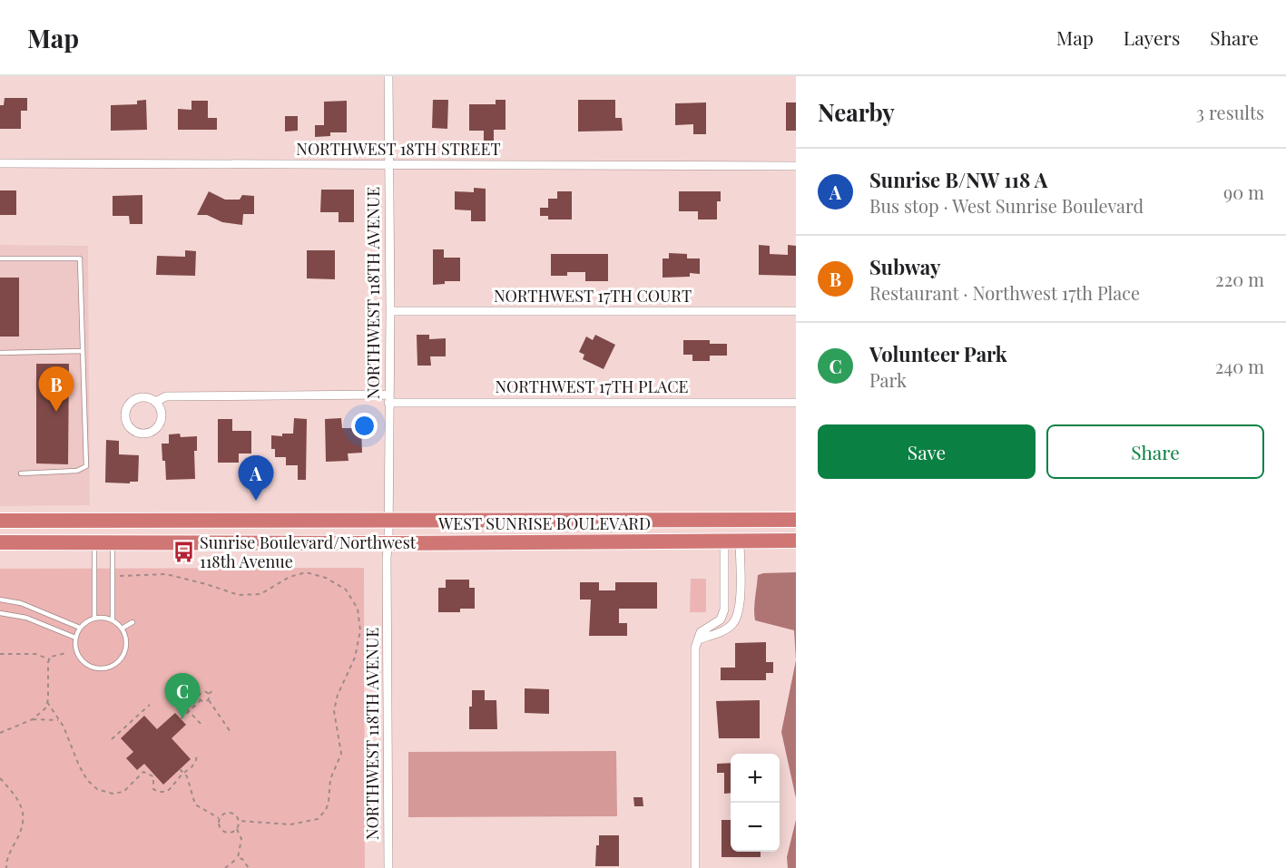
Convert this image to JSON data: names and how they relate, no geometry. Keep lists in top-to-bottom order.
{
  "streets": {
    "highway": ["WEST SUNRISE BOULEVARD"],
    "street": [
      "NORTHWEST 18TH STREET",
      "NORTHWEST 118TH AVENUE",
      "NORTHWEST 17TH COURT",
      "NORTHWEST 17TH PLACE"
    ]
  },
  "crossings": [
    ["NORTHWEST 18TH STREET", "NORTHWEST 118TH AVENUE"],
    ["NORTHWEST 118TH AVENUE", "NORTHWEST 17TH COURT"],
    ["NORTHWEST 118TH AVENUE", "NORTHWEST 17TH PLACE"],
    ["NORTHWEST 118TH AVENUE", "WEST SUNRISE BOULEVARD"]
  ],
  "places": {
    "bus stop": ["Sunrise Boulevard/Northwest 118th Avenue"]
  },
  "page": {
    "header": "Map",
    "nav": ["Map", "Layers", "Share"],
    "heading": ["Nearby", "3 results"],
    "list": [
      {
        "mark": "A",
        "name": "Sunrise B/NW 118 A",
        "note": "Bus stop · West Sunrise Boulevard",
        "value": "90 m"
      },
      {
        "mark": "B",
        "name": "Subway",
        "note": "Restaurant · Northwest 17th Place",
        "value": "220 m"
      },
      {
        "mark": "C",
        "name": "Volunteer Park",
        "note": "Park",
        "value": "240 m"
      }
    ],
    "pins": ["B", "A", "C"],
    "buttons": ["Save", "Share"],
    "map_buttons": ["+", "−"]
  }
}
